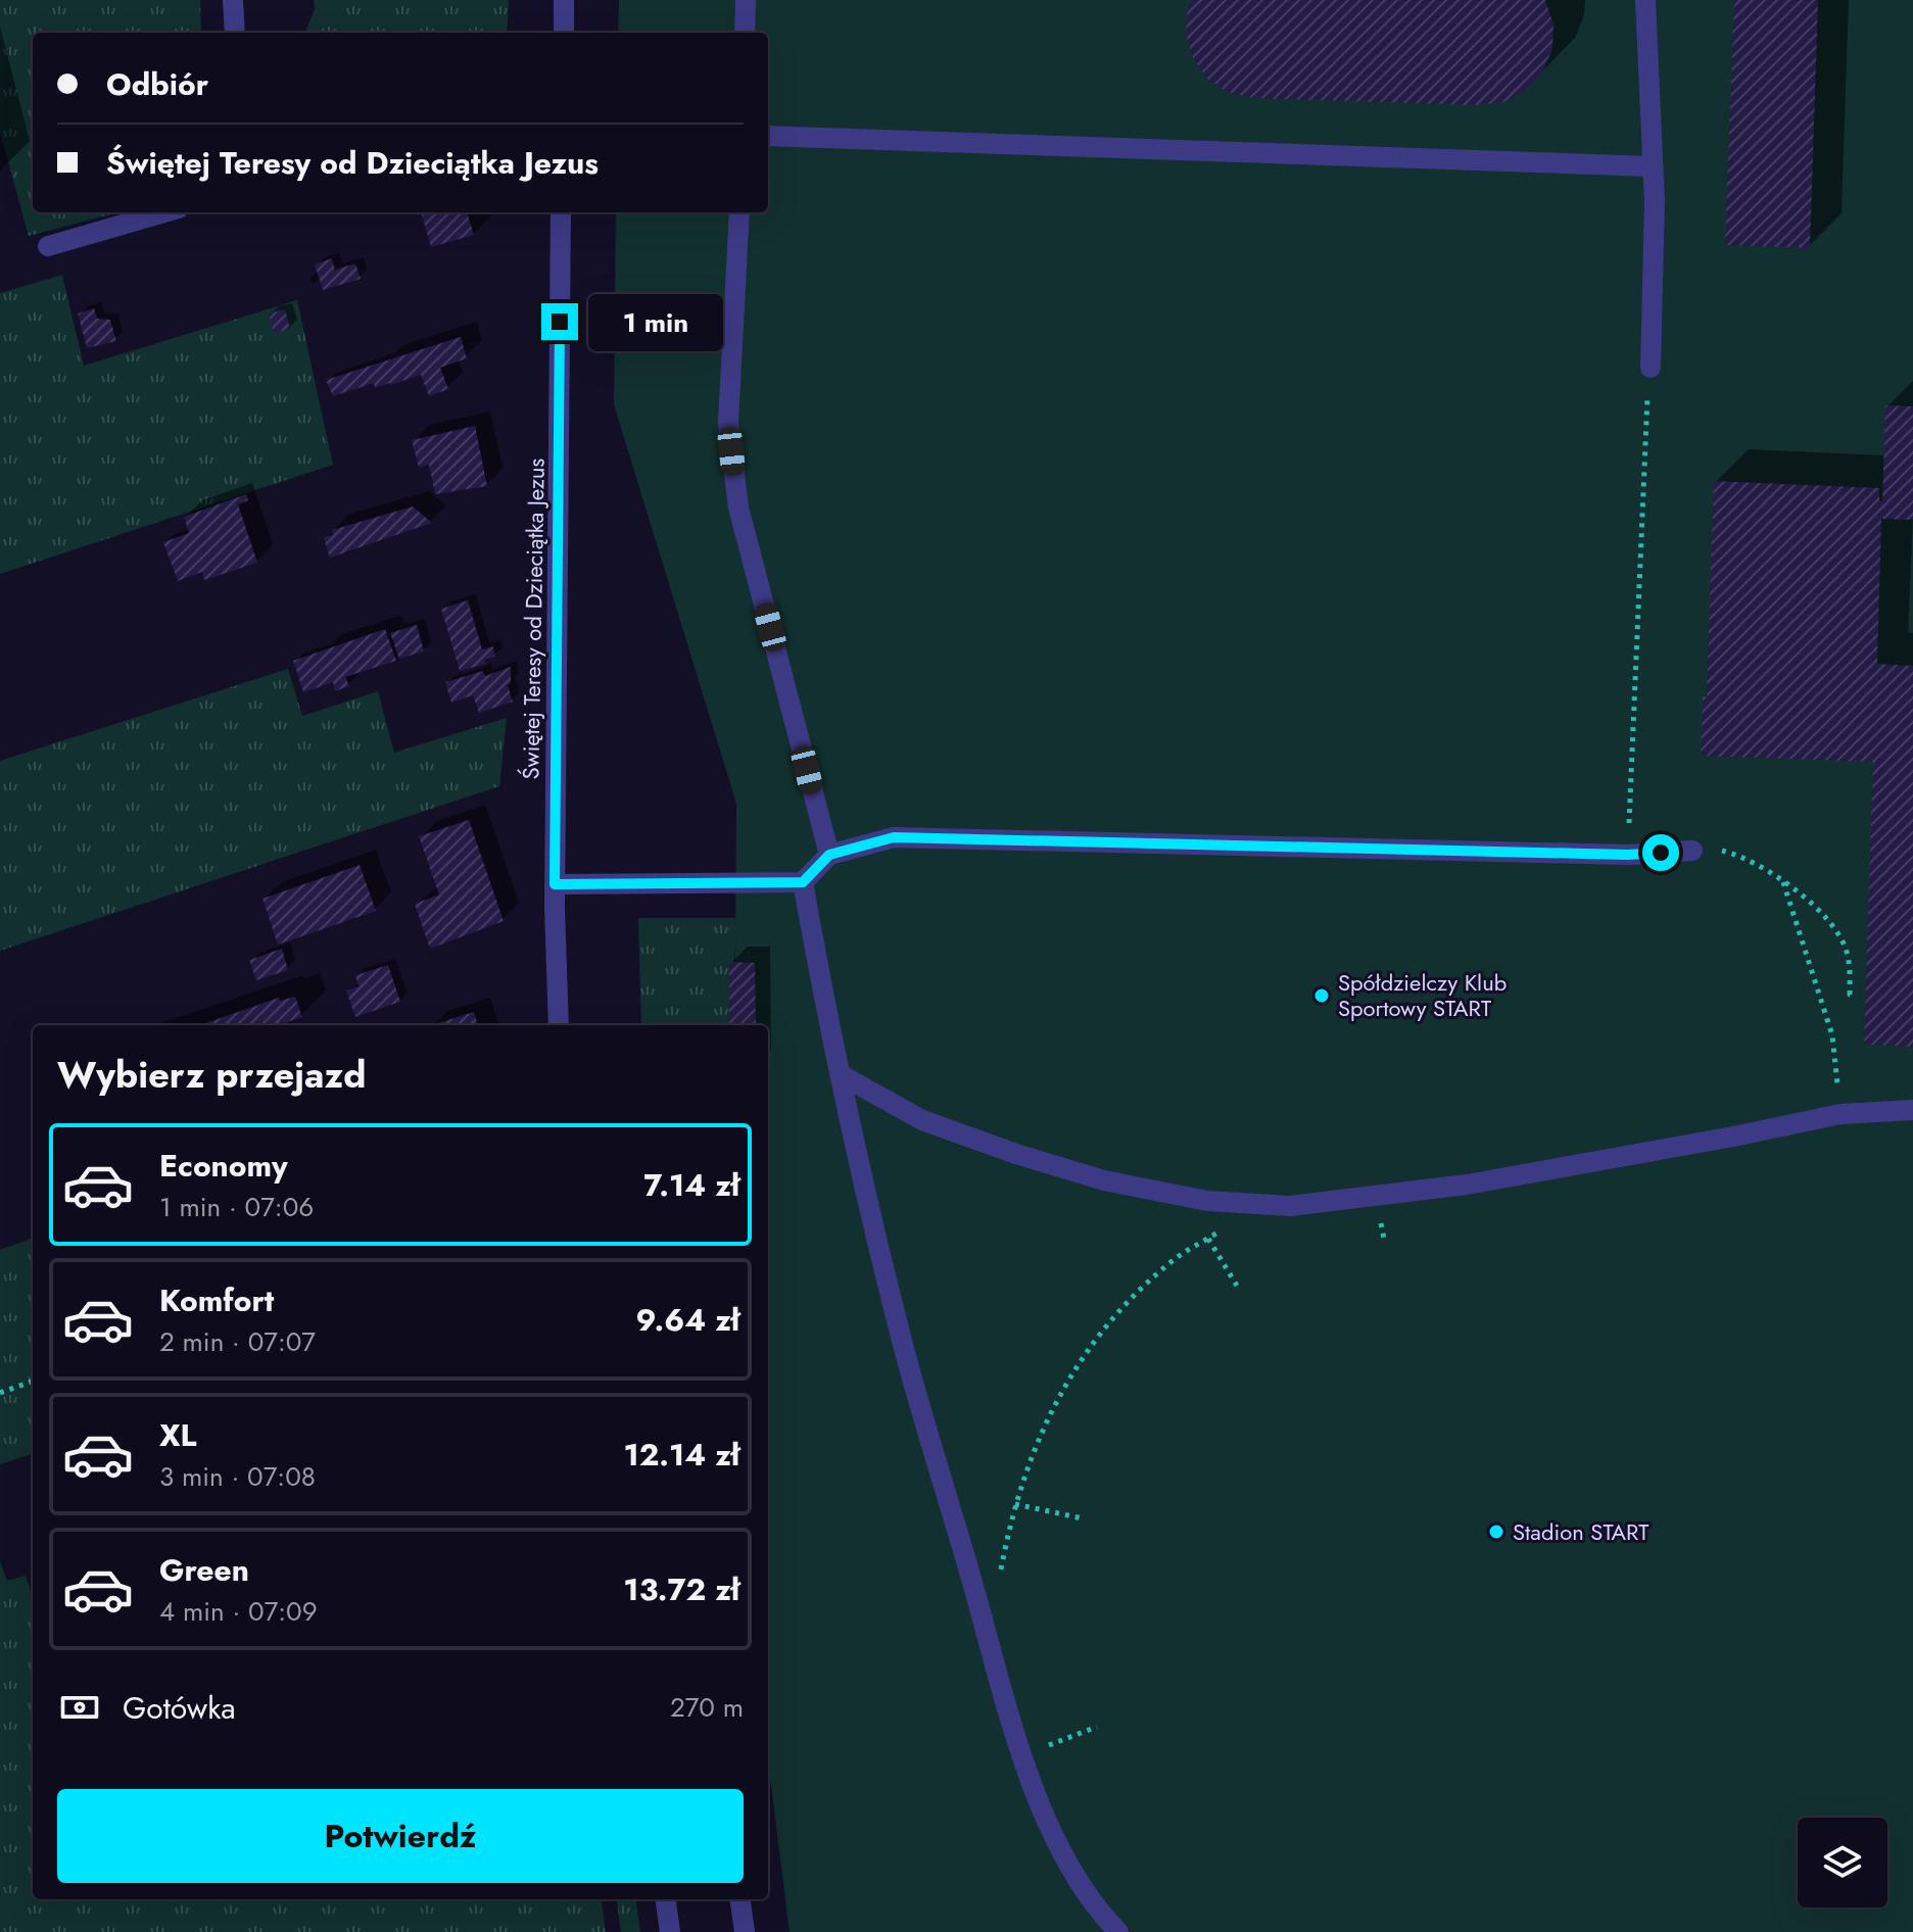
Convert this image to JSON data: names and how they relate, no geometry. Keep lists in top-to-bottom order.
{
  "streets": {
    "street": ["Świętej Teresy od Dzieciątka Jezus"]
  },
  "places": ["Spółdzielczy Klub Sportowy START", "Stadion START"],
  "page": {
    "banner": ["Odbiór", "Świętej Teresy od Dzieciątka Jezus"],
    "bubble": "1 min",
    "heading": "Wybierz przejazd",
    "list": [
      {
        "name": "Economy",
        "note": "1 min · 07:06",
        "value": "7.14 zł"
      },
      {
        "name": "Komfort",
        "note": "2 min · 07:07",
        "value": "9.64 zł"
      },
      {
        "name": "XL",
        "note": "3 min · 07:08",
        "value": "12.14 zł"
      },
      {
        "name": "Green",
        "note": "4 min · 07:09",
        "value": "13.72 zł"
      }
    ],
    "pay": ["Gotówka", "270 m"],
    "buttons": "Potwierdź"
  }
}
